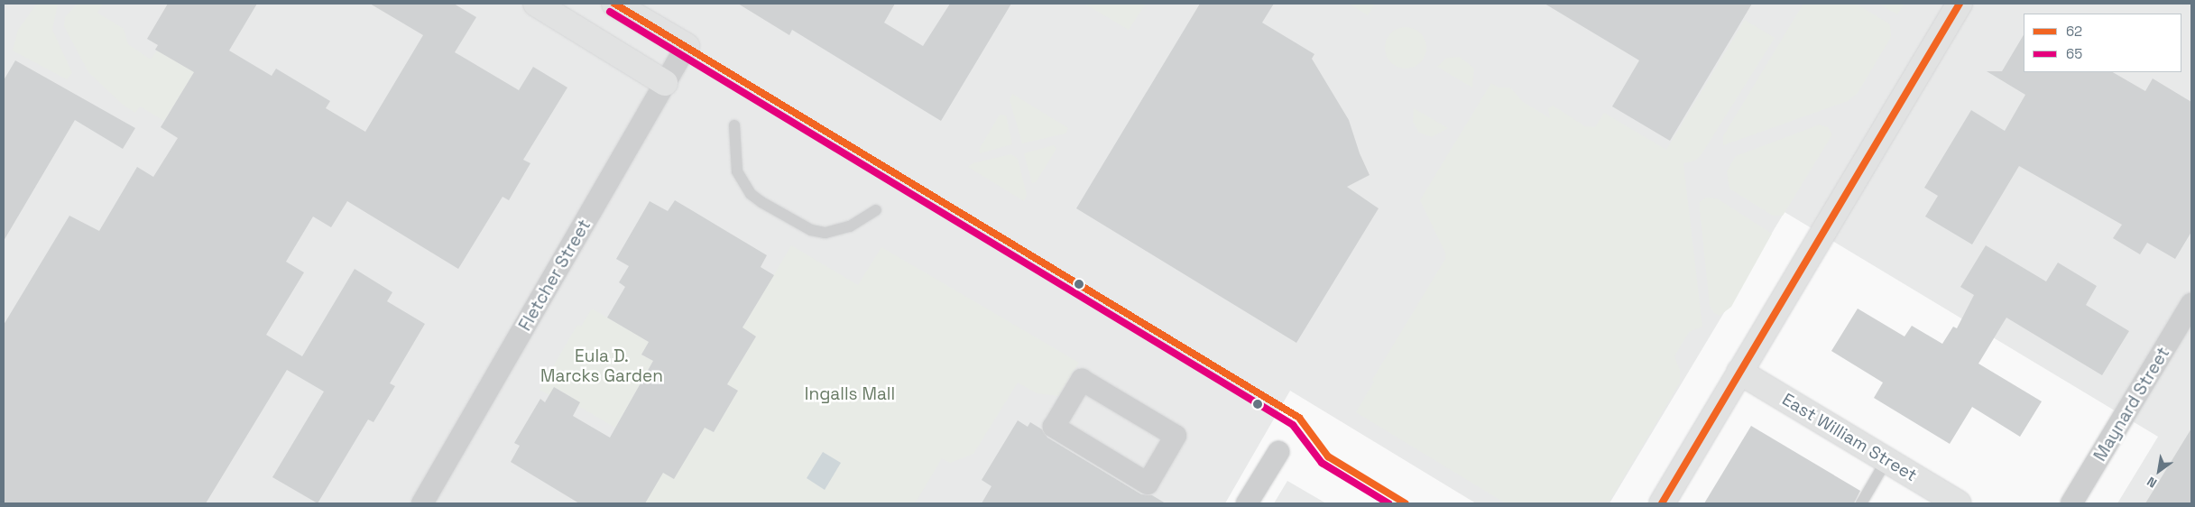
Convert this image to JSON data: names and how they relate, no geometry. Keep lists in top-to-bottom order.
{
  "streets": {
    "main road": ["East William Street"],
    "street": ["Fletcher Street", "Maynard Street"]
  },
  "parks": ["Eula D. Marcks Garden", "Ingalls Mall"],
  "lines": ["transit line 62", "transit line 65"],
  "legend": ["62", "65"],
  "north": "bottom left"
}
